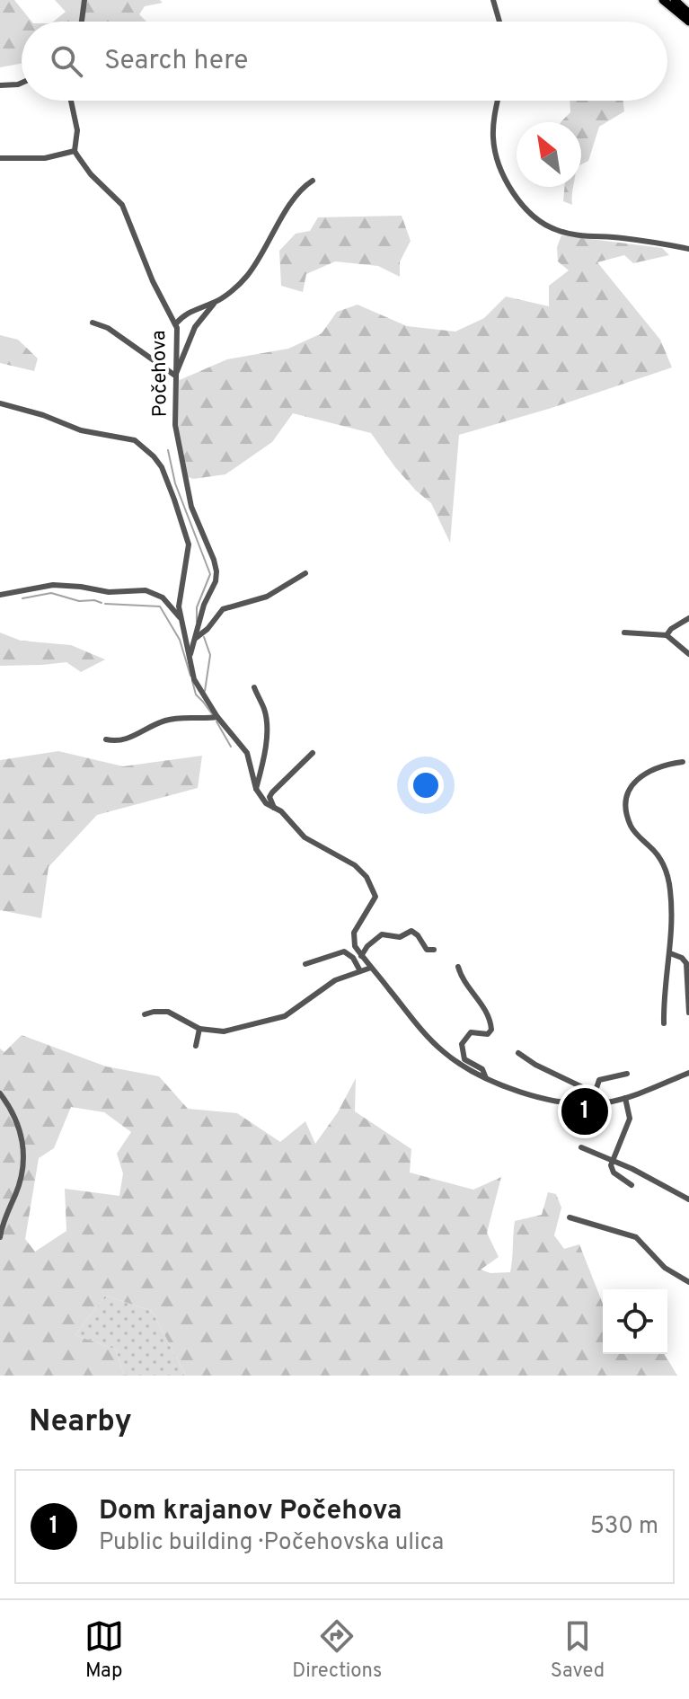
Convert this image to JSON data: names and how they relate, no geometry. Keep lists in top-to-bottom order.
{
  "streets": {
    "street": ["Počehova"]
  },
  "north": "top left",
  "page": {
    "search": "Search here",
    "pins": "1",
    "heading": "Nearby",
    "list": [
      {
        "mark": "1",
        "name": "Dom krajanov Počehova",
        "note": "Public building · Počehovska ulica",
        "value": "530 m"
      }
    ],
    "nav": ["Map", "Directions", "Saved"]
  }
}
